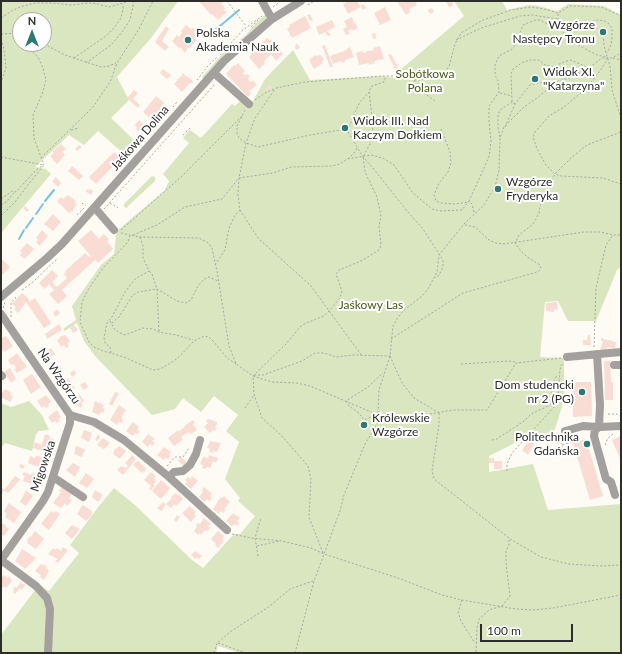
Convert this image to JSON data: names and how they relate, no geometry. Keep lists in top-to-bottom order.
{
  "streets": {
    "street": ["Jaśkowa Dolina", "Na Wzgórzu", "Migowska"]
  },
  "crossings": [
    ["Na Wzgórzu", "Migowska"]
  ],
  "parks": ["Sobótkowa Polana", "Jaśkowy Las"],
  "places": [
    "Wzgórze Następcy Tronu",
    "Polska Akademia Nauk",
    "Widok XI. \"Katarzyna\"",
    "Widok III. Nad Kaczym Dołkiem",
    "Wzgórze Fryderyka",
    "Dom studencki nr 2 (PG)",
    "Królewskie Wzgórze",
    "Politechnika Gdańska"
  ],
  "scale_bar": "100 m",
  "north": "top"
}
